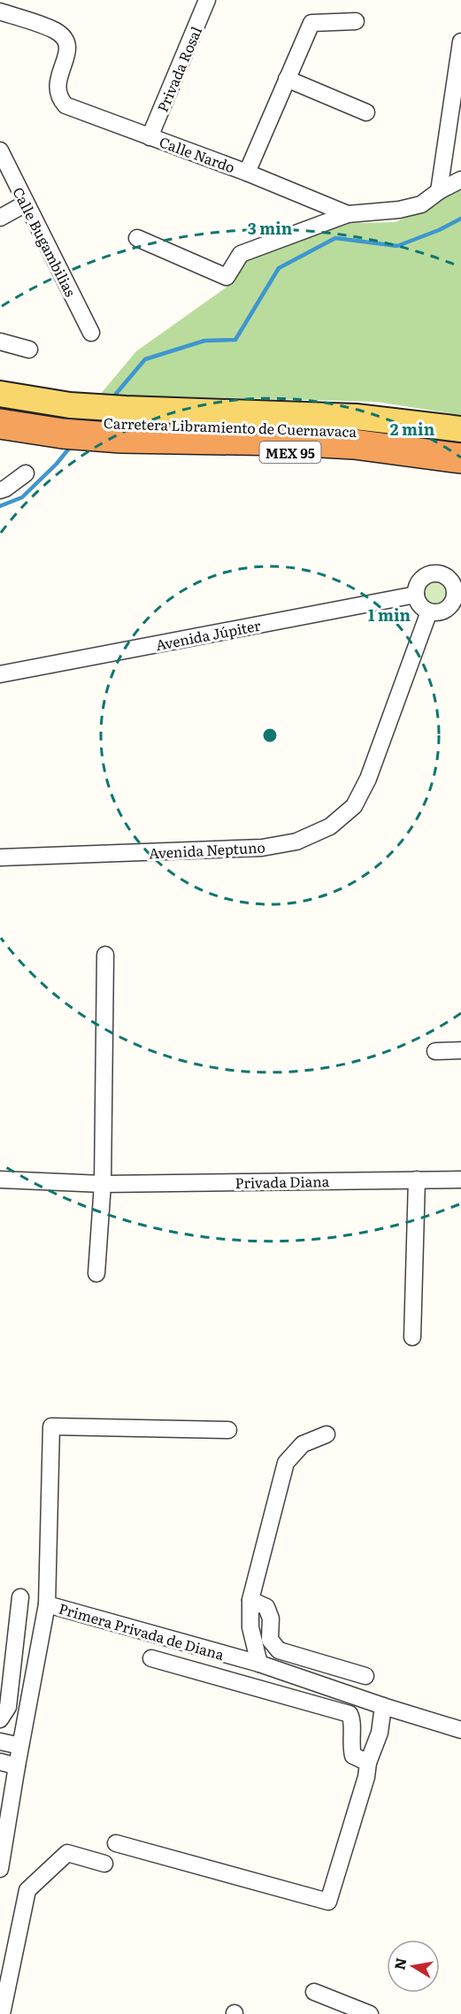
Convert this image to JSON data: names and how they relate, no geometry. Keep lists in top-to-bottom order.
{
  "streets": {
    "highway": ["Carretera Libramiento de Cuernavaca", "MEX 95"],
    "street": [
      "Privada Rosal",
      "Calle Nardo",
      "Calle Bugambilias",
      "Avenida Júpiter",
      "Avenida Neptuno",
      "Privada Diana",
      "Primera Privada de Diana"
    ]
  },
  "crossings": [
    ["Privada Rosal", "Calle Nardo"],
    ["Carretera Libramiento de Cuernavaca", "MEX 95"],
    ["Avenida Júpiter", "Avenida Neptuno"]
  ],
  "north": "left",
  "rings": ["3 min", "2 min", "1 min"]
}
